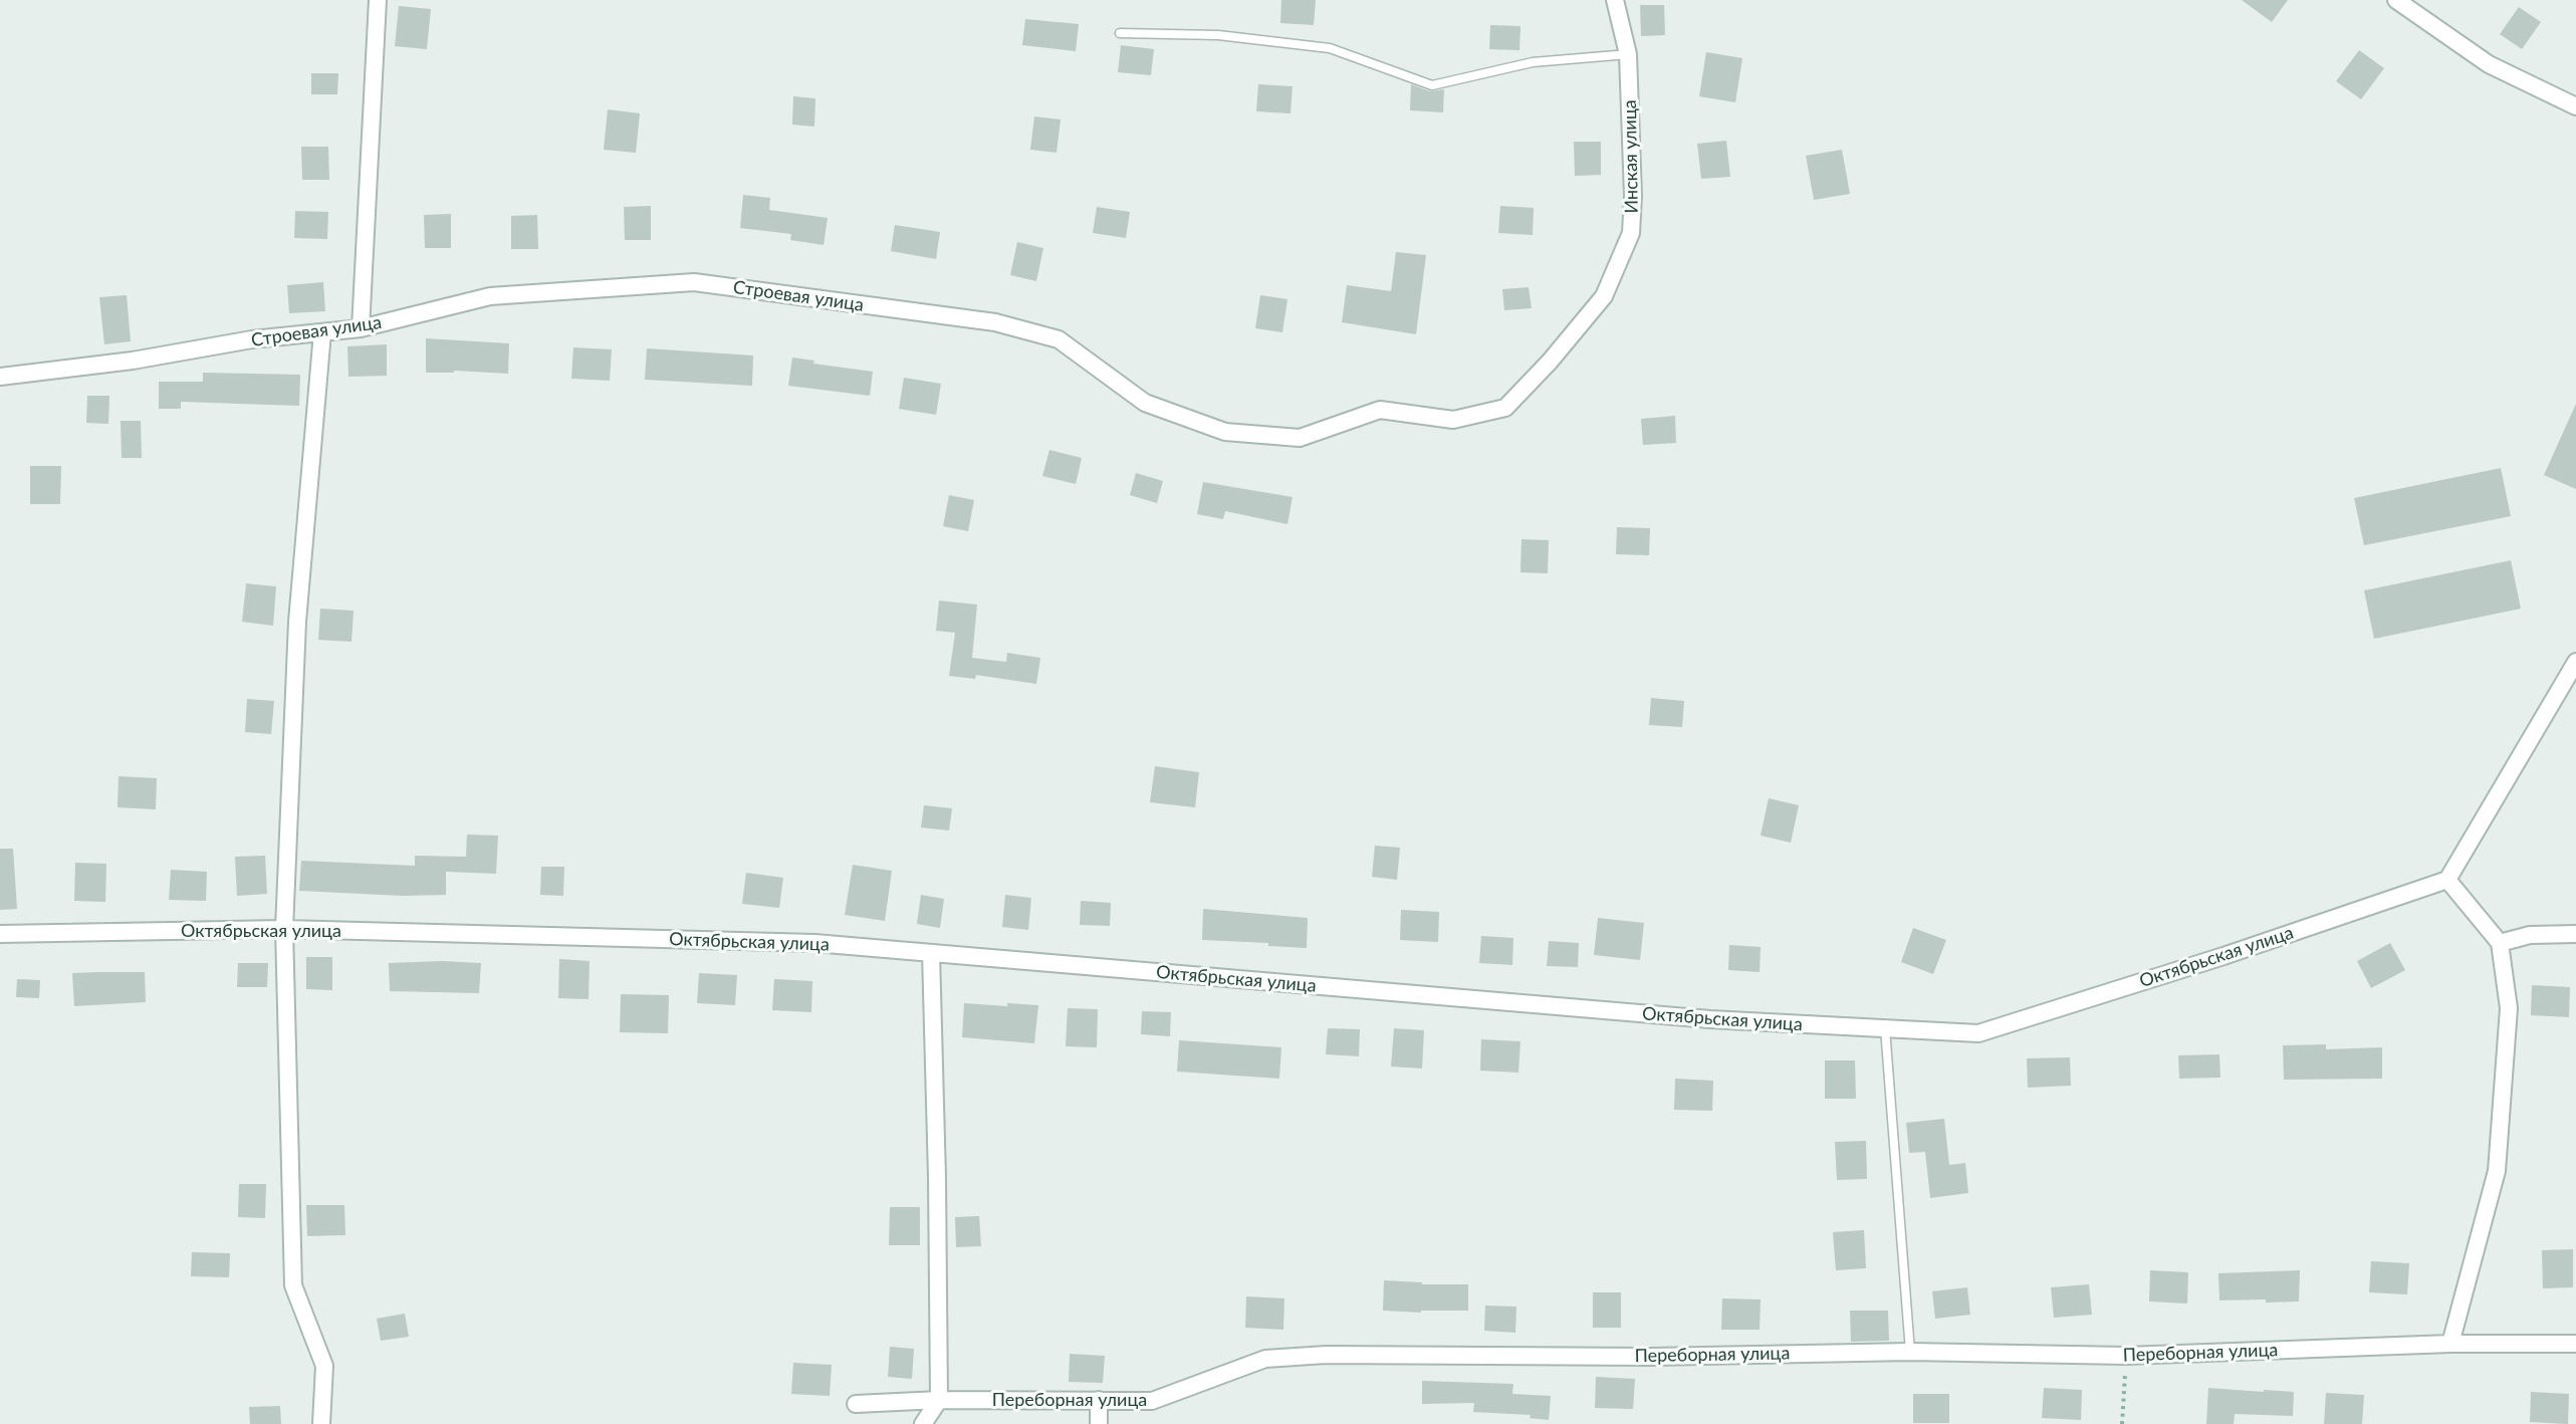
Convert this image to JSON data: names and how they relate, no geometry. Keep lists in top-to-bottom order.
{
  "streets": {
    "street": [
      "Инская улица",
      "Строевая улица",
      "Октябрьская улица",
      "Переборная улица"
    ]
  },
  "crossings": [
    ["Инская улица", "Строевая улица"]
  ]
}
